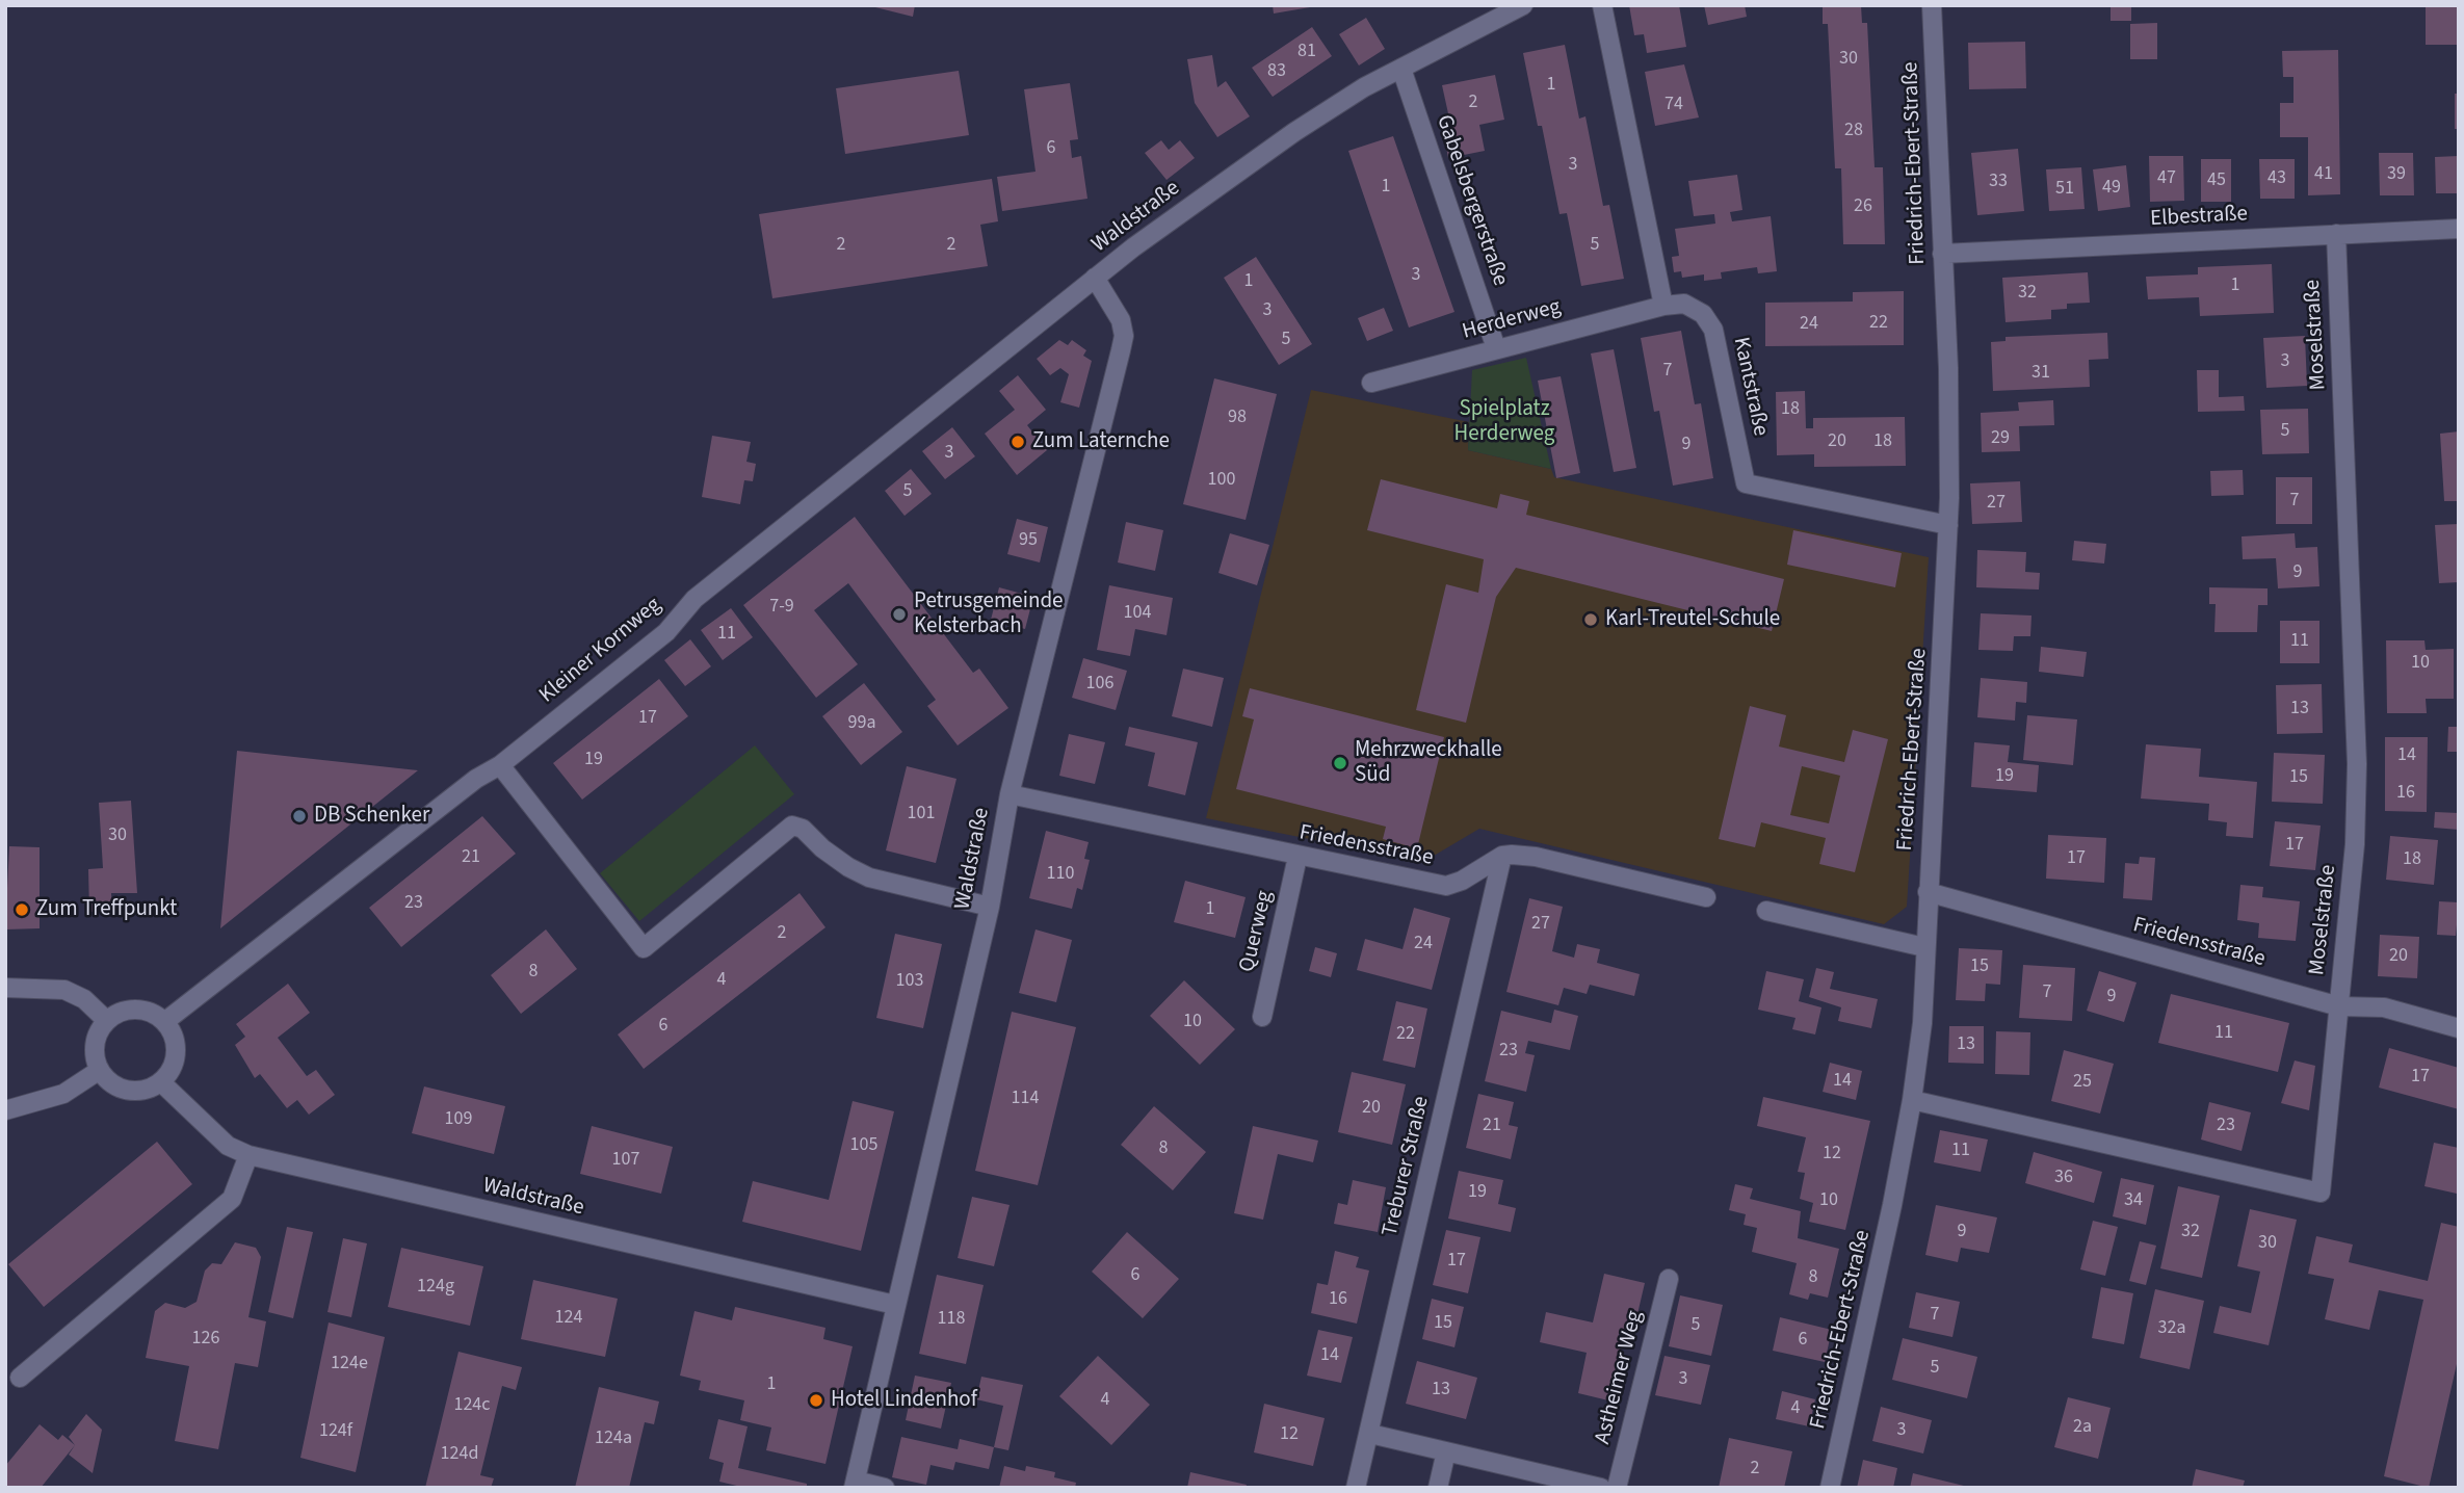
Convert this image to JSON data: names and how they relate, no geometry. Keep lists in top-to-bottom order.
{
  "streets": {
    "street": [
      "Friedrich-Ebert-Straße",
      "Gabelsbergerstraße",
      "Waldstraße",
      "Elbestraße",
      "Herderweg",
      "Moselstraße",
      "Kantstraße",
      "Kleiner Kornweg",
      "Friedensstraße",
      "Querweg",
      "Treburer Straße",
      "Astheimer Weg"
    ]
  },
  "crossings": [
    ["Friedrich-Ebert-Straße", "Elbestraße"],
    ["Friedrich-Ebert-Straße", "Moselstraße"],
    ["Friedrich-Ebert-Straße", "Kantstraße"],
    ["Friedrich-Ebert-Straße", "Friedensstraße"],
    ["Gabelsbergerstraße", "Waldstraße"],
    ["Gabelsbergerstraße", "Herderweg"],
    ["Waldstraße", "Kleiner Kornweg"],
    ["Waldstraße", "Friedensstraße"],
    ["Elbestraße", "Moselstraße"],
    ["Herderweg", "Kantstraße"],
    ["Moselstraße", "Friedensstraße"],
    ["Friedensstraße", "Querweg"],
    ["Friedensstraße", "Treburer Straße"]
  ],
  "parks": ["Spielplatz Herderweg"],
  "places": [
    "Zum Laternche",
    "Petrusgemeinde Kelsterbach",
    "Karl-Treutel-Schule",
    "Mehrzweckhalle Süd",
    "DB Schenker",
    "Zum Treffpunkt",
    "Hotel Lindenhof"
  ],
  "house_numbers": [
    "81",
    "30",
    "83",
    "1",
    "2",
    "74",
    "28",
    "6",
    "3",
    "41",
    "39",
    "47",
    "43",
    "45",
    "33",
    "1",
    "49",
    "51",
    "26",
    "2",
    "2",
    "5",
    "3",
    "1",
    "1",
    "32",
    "3",
    "22",
    "24",
    "5",
    "3",
    "7",
    "31",
    "18",
    "98",
    "5",
    "29",
    "20",
    "18",
    "9",
    "3",
    "100",
    "5",
    "7",
    "27",
    "95",
    "9",
    "7-9",
    "104",
    "11",
    "11",
    "10",
    "106",
    "13",
    "17",
    "99a",
    "14",
    "19",
    "19",
    "15",
    "16",
    "101",
    "30",
    "17",
    "21",
    "17",
    "18",
    "110",
    "23",
    "1",
    "27",
    "2",
    "24",
    "20",
    "15",
    "8",
    "4",
    "103",
    "7",
    "9",
    "10",
    "6",
    "11",
    "22",
    "13",
    "23",
    "17",
    "14",
    "25",
    "114",
    "20",
    "109",
    "21",
    "23",
    "105",
    "8",
    "11",
    "12",
    "107",
    "36",
    "19",
    "10",
    "34",
    "9",
    "32",
    "30",
    "17",
    "6",
    "8",
    "124g",
    "16",
    "7",
    "124",
    "118",
    "15",
    "5",
    "32a",
    "126",
    "6",
    "14",
    "124e",
    "5",
    "3",
    "1",
    "13",
    "4",
    "124c",
    "4",
    "2a",
    "3",
    "124f",
    "12",
    "124a",
    "124d",
    "2"
  ]
}
